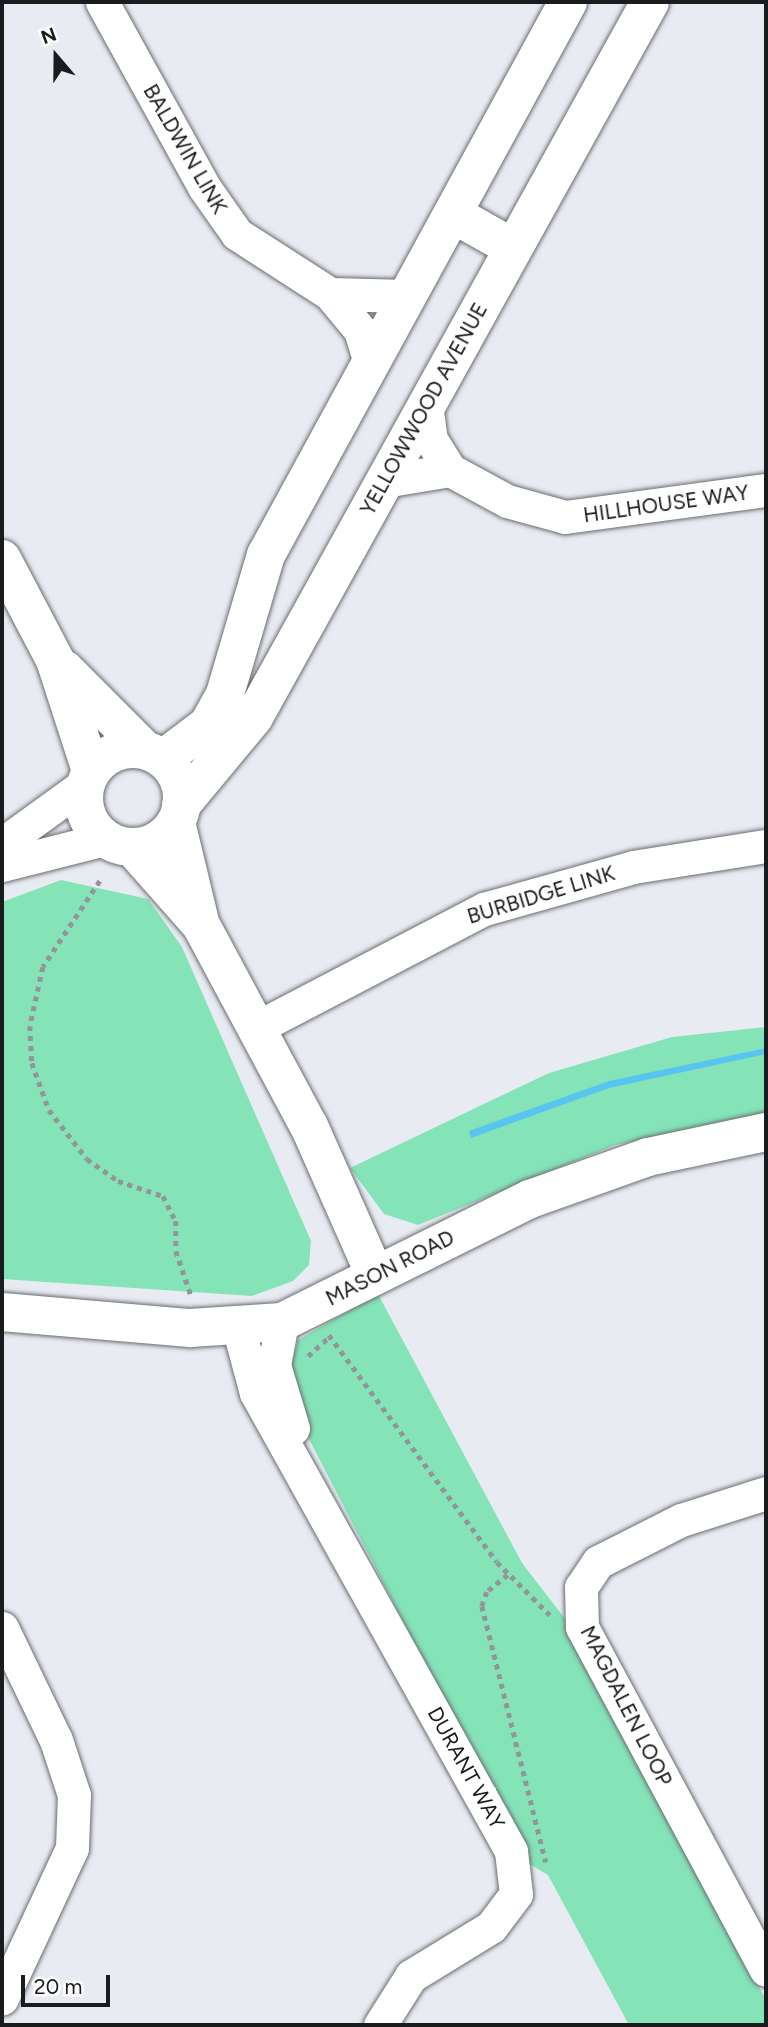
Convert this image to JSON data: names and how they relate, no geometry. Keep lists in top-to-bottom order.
{
  "streets": {
    "street": [
      "BALDWIN LINK",
      "YELLOWWOOD AVENUE",
      "HILLHOUSE WAY",
      "BURBIDGE LINK",
      "MASON ROAD",
      "MAGDALEN LOOP",
      "DURANT WAY"
    ]
  },
  "crossings": [
    ["YELLOWWOOD AVENUE", "HILLHOUSE WAY"],
    ["MASON ROAD", "DURANT WAY"]
  ],
  "scale_bar": "20 m",
  "north": "top"
}
